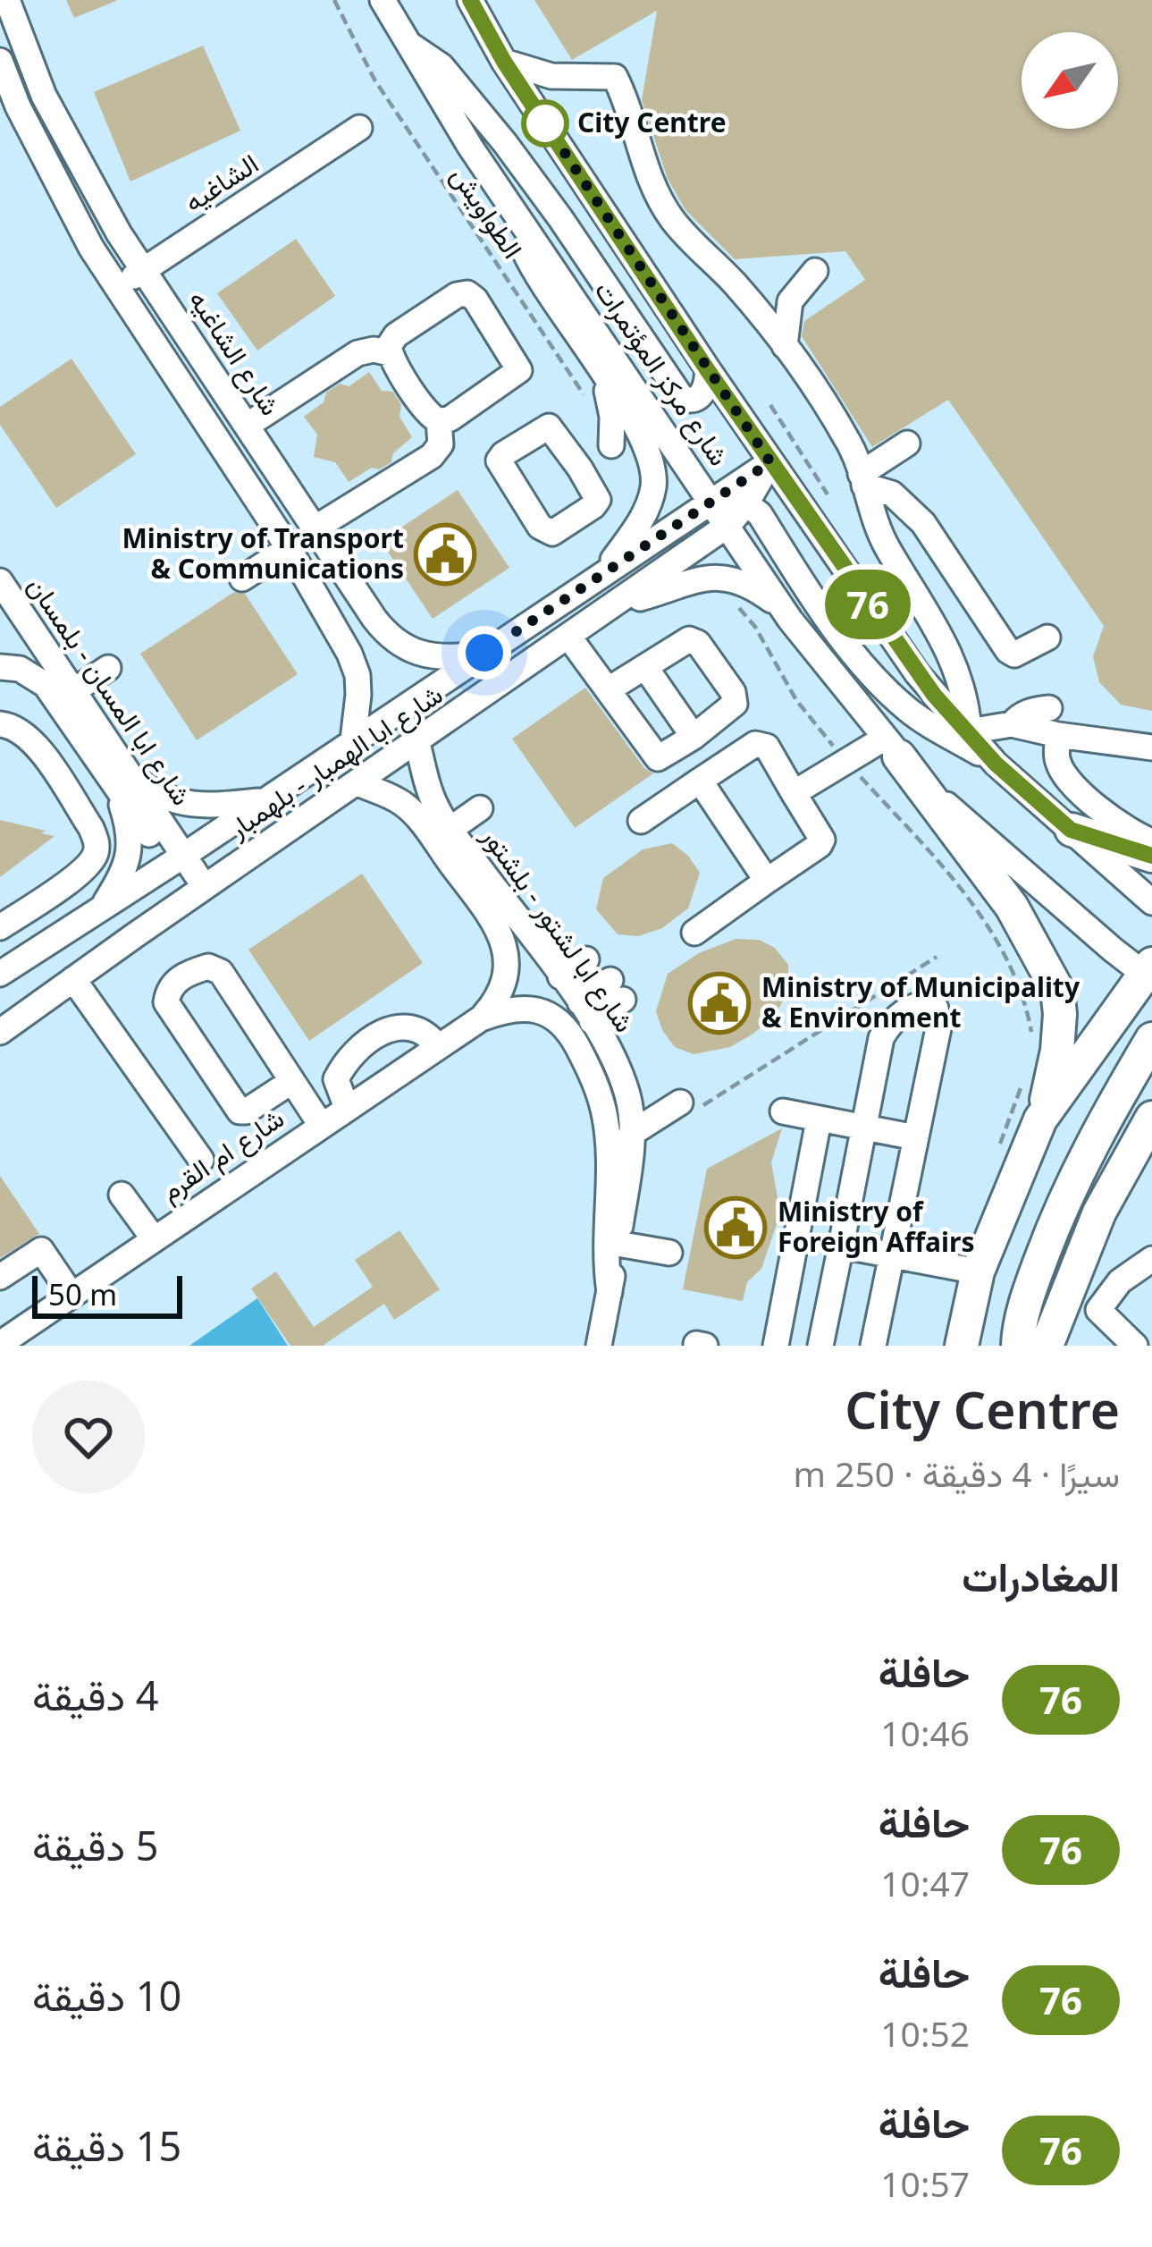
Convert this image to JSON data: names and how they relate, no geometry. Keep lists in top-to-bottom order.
{
  "streets": {
    "street": [
      "الشاغيه",
      "شارع الشاغيه",
      "شارع مركز المؤتمرات",
      "شارع ابا المسان - بلمسان",
      "شارع ابا الهمبار - بلهمبار",
      "شارع ابا لشتور - بلشتور",
      "شارع ام القرم"
    ],
    "path": ["الطواويش"]
  },
  "crossings": [
    ["الشاغيه", "شارع الشاغيه"],
    ["شارع الشاغيه", "شارع ابا الهمبار - بلهمبار"],
    ["شارع مركز المؤتمرات", "شارع ابا الهمبار - بلهمبار"],
    ["شارع ابا المسان - بلمسان", "شارع ابا الهمبار - بلهمبار"],
    ["شارع ابا الهمبار - بلهمبار", "شارع ابا لشتور - بلشتور"],
    ["شارع ابا الهمبار - بلهمبار", "شارع ام القرم"],
    ["شارع ابا لشتور - بلشتور", "شارع ام القرم"]
  ],
  "places": {
    "other": ["City Centre"],
    "public building": ["Ministry of Transport & Communications", "Ministry of Municipality & Environment", "Ministry of Foreign Affairs"]
  },
  "lines": ["bus line 76"],
  "scale_bar": "50 m",
  "north": "bottom left",
  "page": {
    "on_map": "76",
    "scale": "50 m",
    "heading": [
      ["City Centre", "سيرًا · 4 دقيقة · 250 m"],
      "المغادرات"
    ],
    "list": [
      {
        "mark": "76",
        "name": "حافلة",
        "note": "10:46",
        "value": "4 دقيقة"
      },
      {
        "mark": "76",
        "name": "حافلة",
        "note": "10:47",
        "value": "5 دقيقة"
      },
      {
        "mark": "76",
        "name": "حافلة",
        "note": "10:52",
        "value": "10 دقيقة"
      },
      {
        "mark": "76",
        "name": "حافلة",
        "note": "10:57",
        "value": "15 دقيقة"
      }
    ]
  }
}
